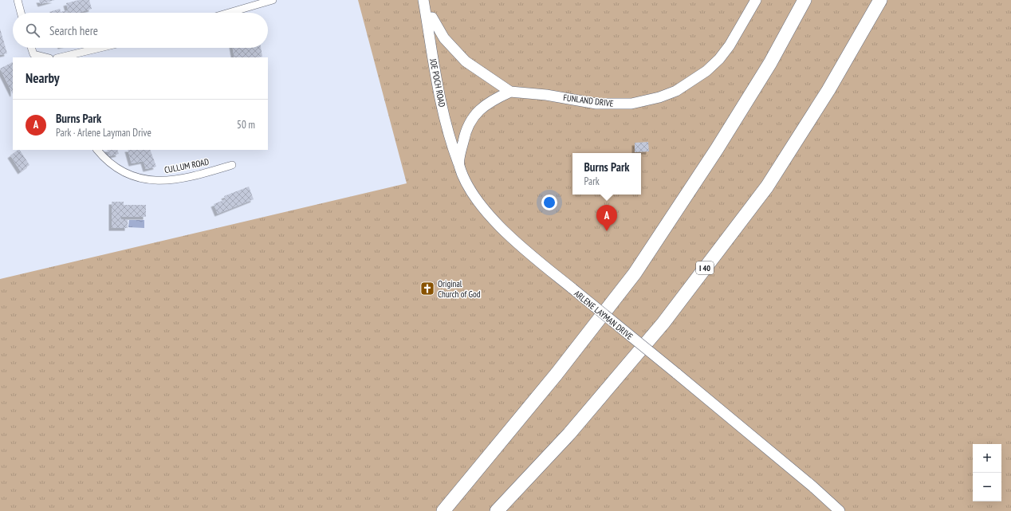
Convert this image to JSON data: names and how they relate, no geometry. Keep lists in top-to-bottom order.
{
  "streets": {
    "highway": ["I 40"],
    "street": [
      "JOE POCH ROAD",
      "FUNLAND DRIVE",
      "CULLUM ROAD",
      "ARLENE LAYMAN DRIVE"
    ]
  },
  "crossings": [
    ["JOE POCH ROAD", "FUNLAND DRIVE"],
    ["JOE POCH ROAD", "ARLENE LAYMAN DRIVE"]
  ],
  "places": {
    "church": ["Original Church of God"]
  },
  "page": {
    "search": "Search here",
    "heading": "Nearby",
    "list": [
      {
        "mark": "A",
        "name": "Burns Park",
        "note": "Park · Arlene Layman Drive",
        "value": "50 m"
      }
    ],
    "popup": ["Burns Park", "Park"],
    "pins": "A",
    "map_buttons": ["+", "−"]
  }
}
